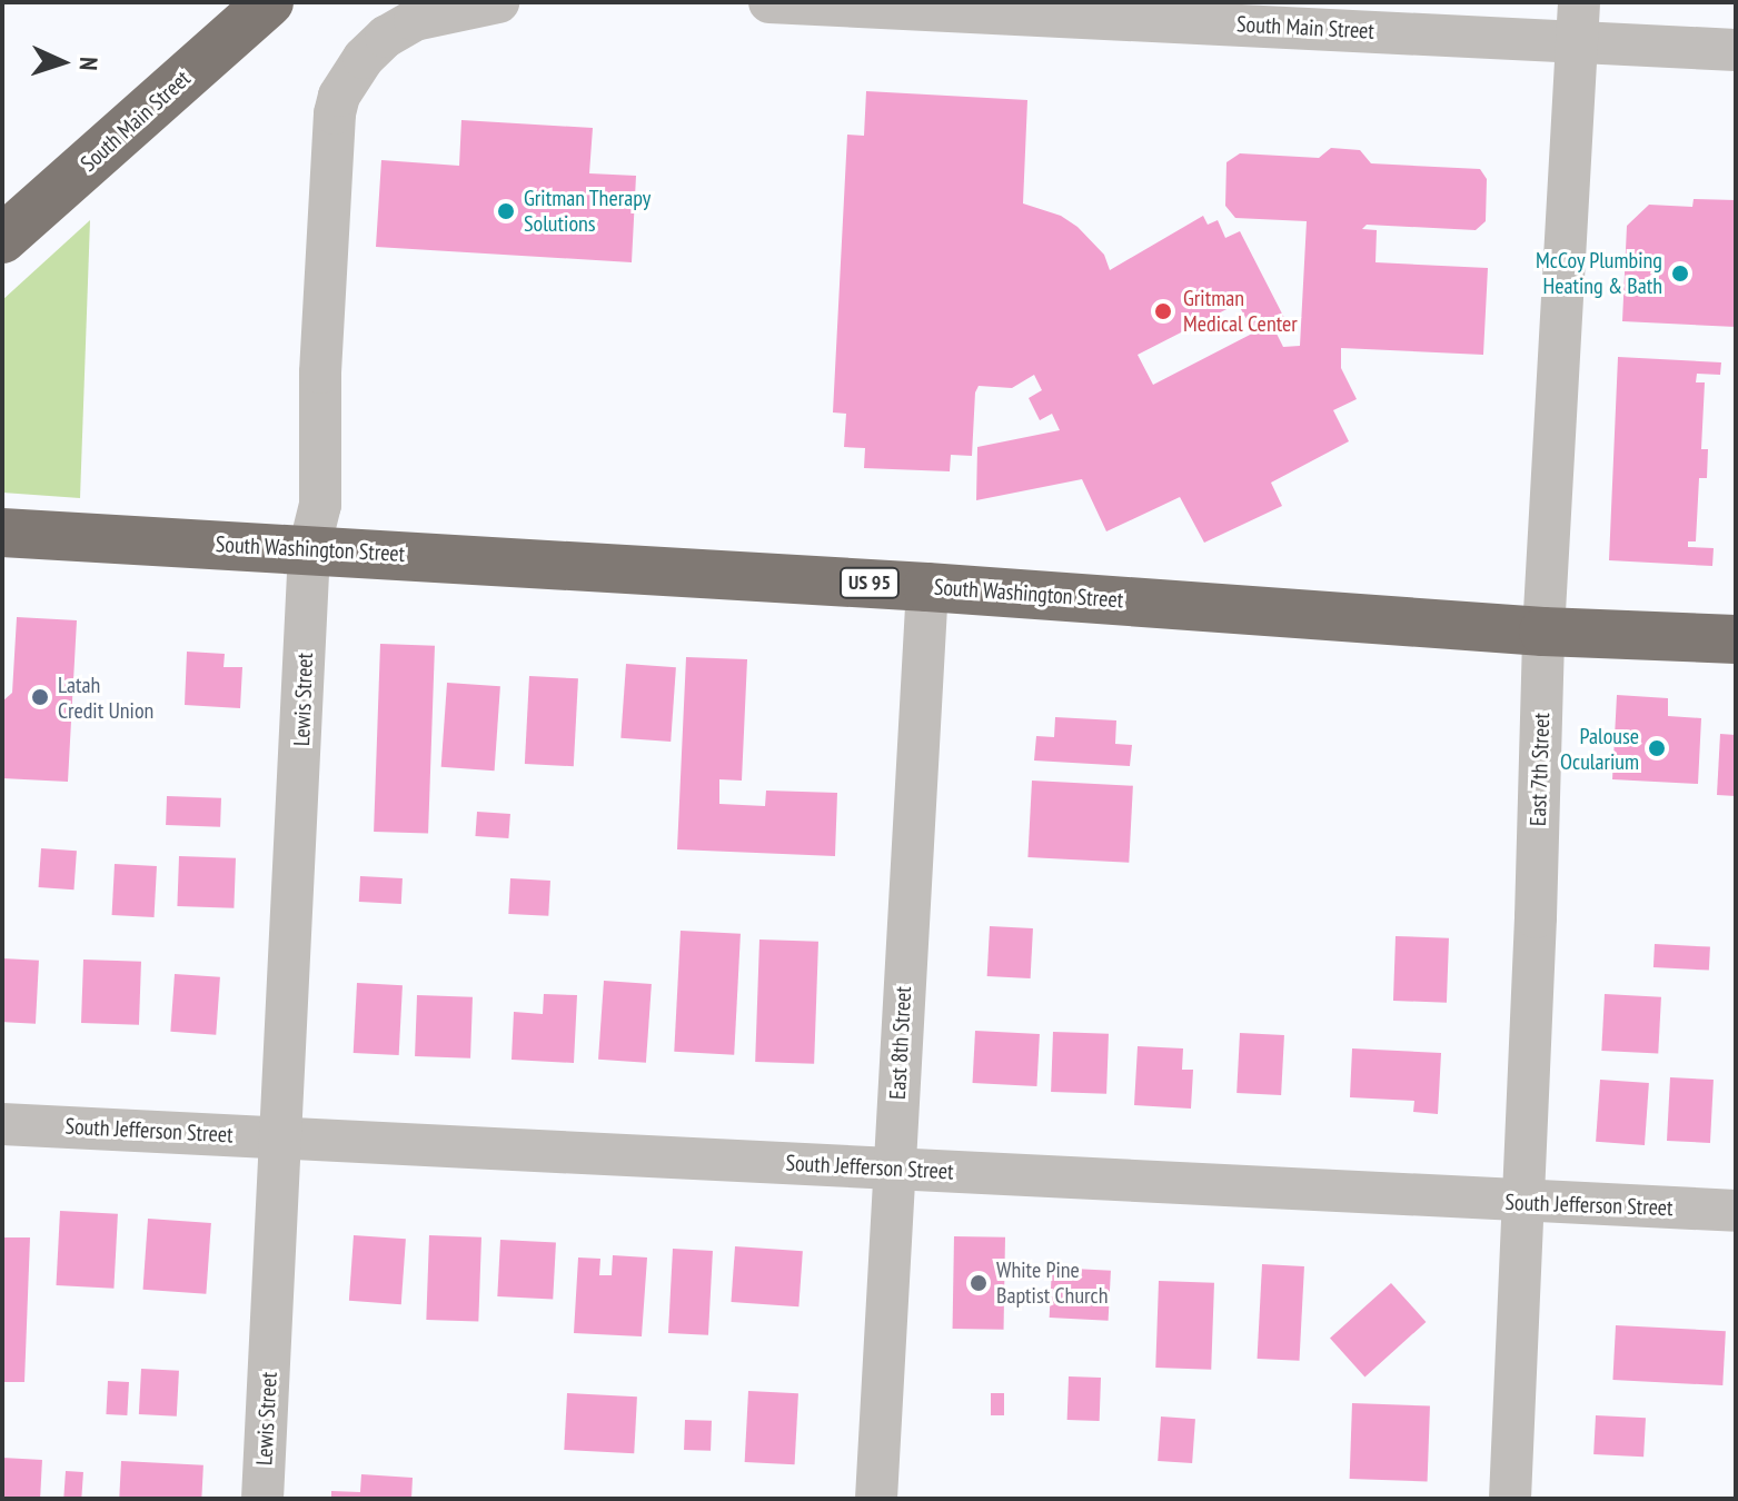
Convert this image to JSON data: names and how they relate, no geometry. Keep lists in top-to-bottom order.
{
  "streets": {
    "highway": ["South Main Street", "South Washington Street", "US 95"],
    "street": [
      "Lewis Street",
      "East 7th Street",
      "East 8th Street",
      "South Jefferson Street"
    ]
  },
  "crossings": [
    ["South Main Street", "East 7th Street"],
    ["South Washington Street", "Lewis Street"],
    ["South Washington Street", "East 7th Street"],
    ["South Washington Street", "East 8th Street"],
    ["Lewis Street", "South Jefferson Street"],
    ["East 7th Street", "South Jefferson Street"],
    ["East 8th Street", "South Jefferson Street"]
  ],
  "places": [
    "Gritman Therapy Solutions",
    "McCoy Plumbing Heating & Bath",
    "Gritman Medical Center",
    "Latah Credit Union",
    "Palouse Ocularium",
    "White Pine Baptist Church"
  ],
  "north": "right"
}
